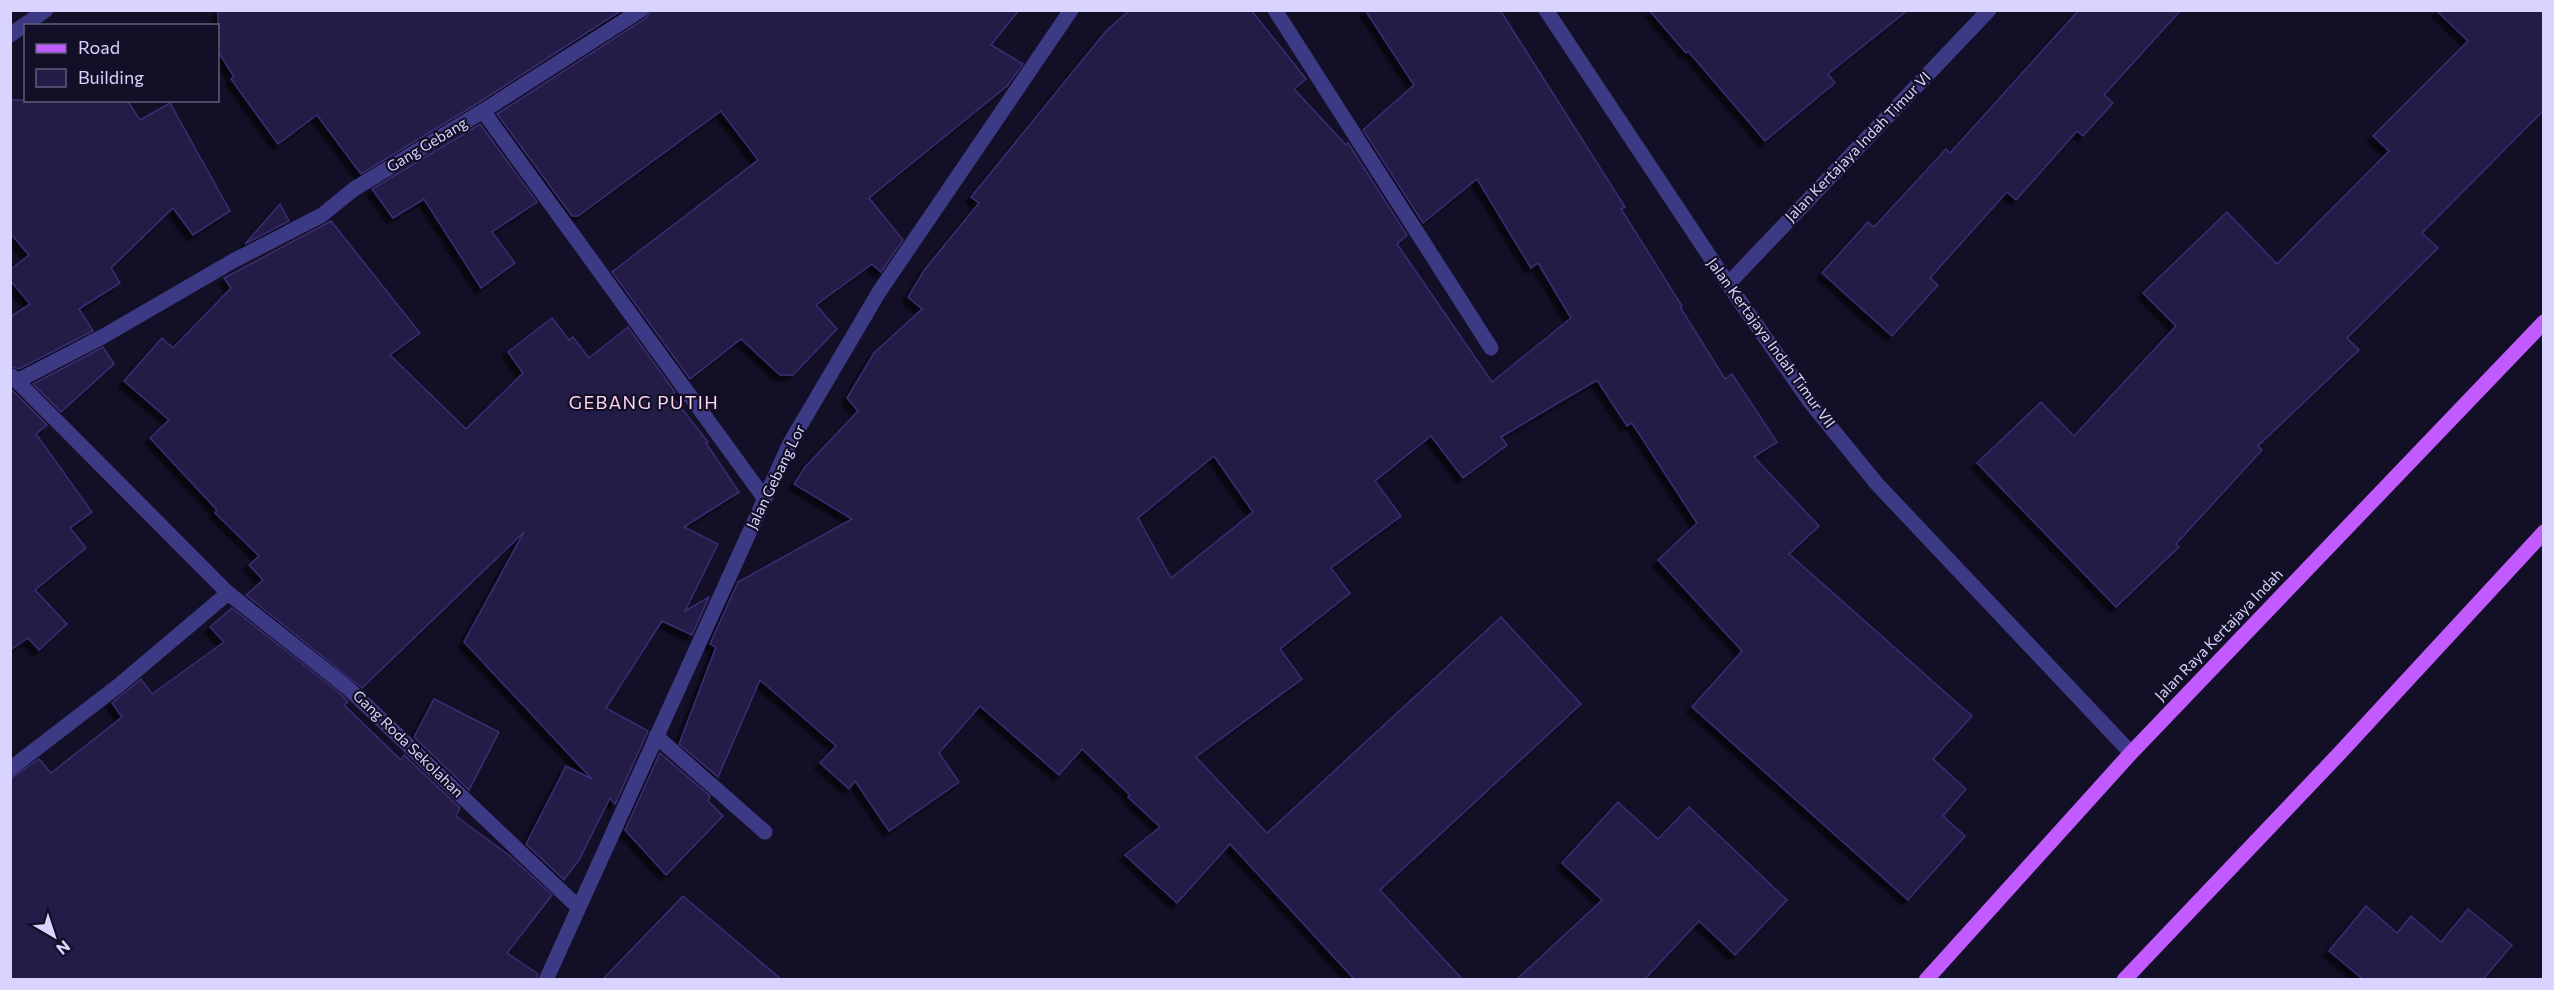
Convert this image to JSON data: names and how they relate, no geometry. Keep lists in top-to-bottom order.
{
  "streets": {
    "main road": ["Jalan Raya Kertajaya Indah"],
    "street": [
      "Gang Gebang",
      "Jalan Kertajaya Indah Timur VI",
      "Jalan Kertajaya Indah Timur VII",
      "Jalan Gebang Lor",
      "Gang Roda Sekolahan"
    ]
  },
  "crossings": [
    ["Gang Gebang", "Jalan Gebang Lor"],
    ["Gang Gebang", "Gang Roda Sekolahan"],
    ["Jalan Kertajaya Indah Timur VI", "Jalan Kertajaya Indah Timur VII"],
    ["Jalan Kertajaya Indah Timur VII", "Jalan Raya Kertajaya Indah"],
    ["Jalan Gebang Lor", "Gang Roda Sekolahan"]
  ],
  "districts": ["GEBANG PUTIH"],
  "legend": ["Road", "Building"],
  "north": "bottom right"
}
